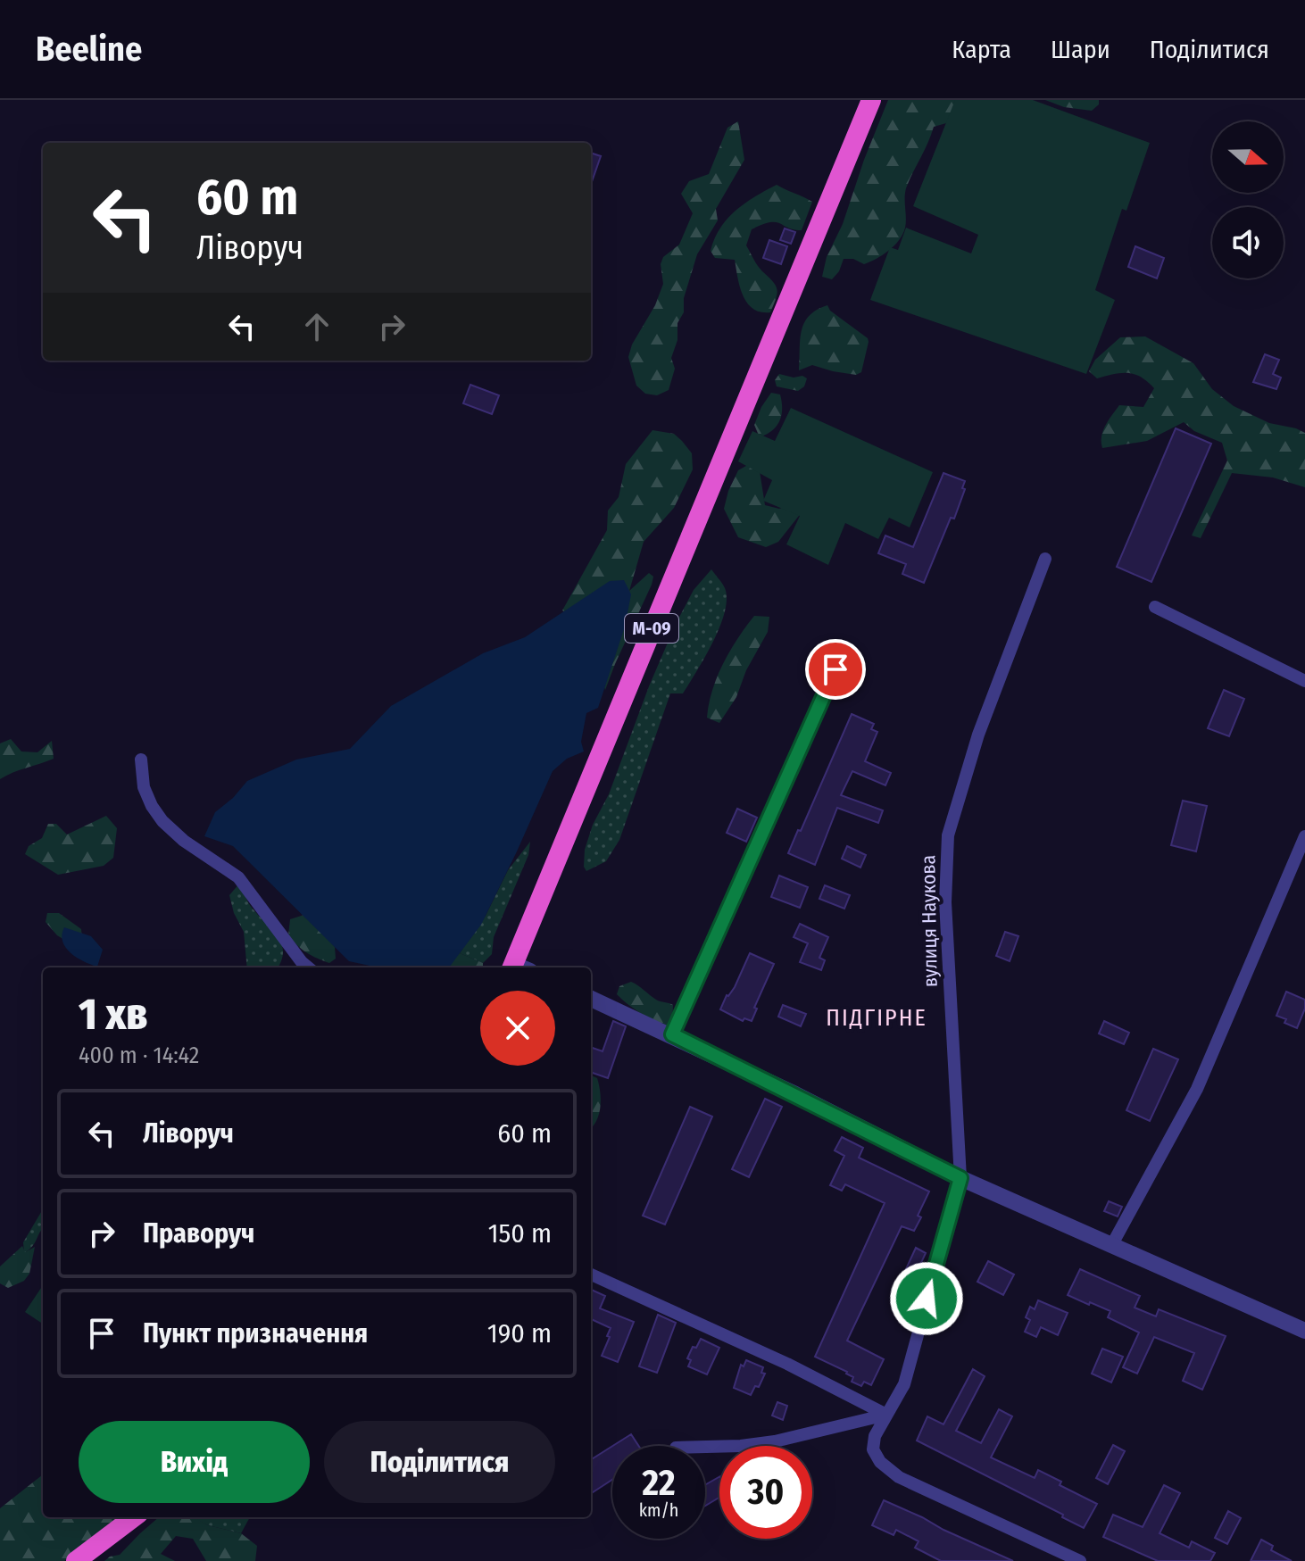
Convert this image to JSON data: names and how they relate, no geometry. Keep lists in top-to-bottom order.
{
  "streets": {
    "highway": ["М-09"],
    "street": ["вулиця Наукова"]
  },
  "districts": ["ПІДГІРНЕ"],
  "north": "right",
  "page": {
    "header": "Beeline",
    "nav": ["Карта", "Шари", "Поділитися"],
    "turn": ["60 m", "Ліворуч"],
    "heading": ["1 хв", "400 m · 14:42"],
    "list": [
      {
        "name": "Ліворуч",
        "value": "60 m"
      },
      {
        "name": "Праворуч",
        "value": "150 m"
      },
      {
        "name": "Пункт призначення",
        "value": "190 m"
      }
    ],
    "buttons": ["Вихід", "Поділитися"],
    "speed": "22 km/h",
    "limit": "30"
  }
}
